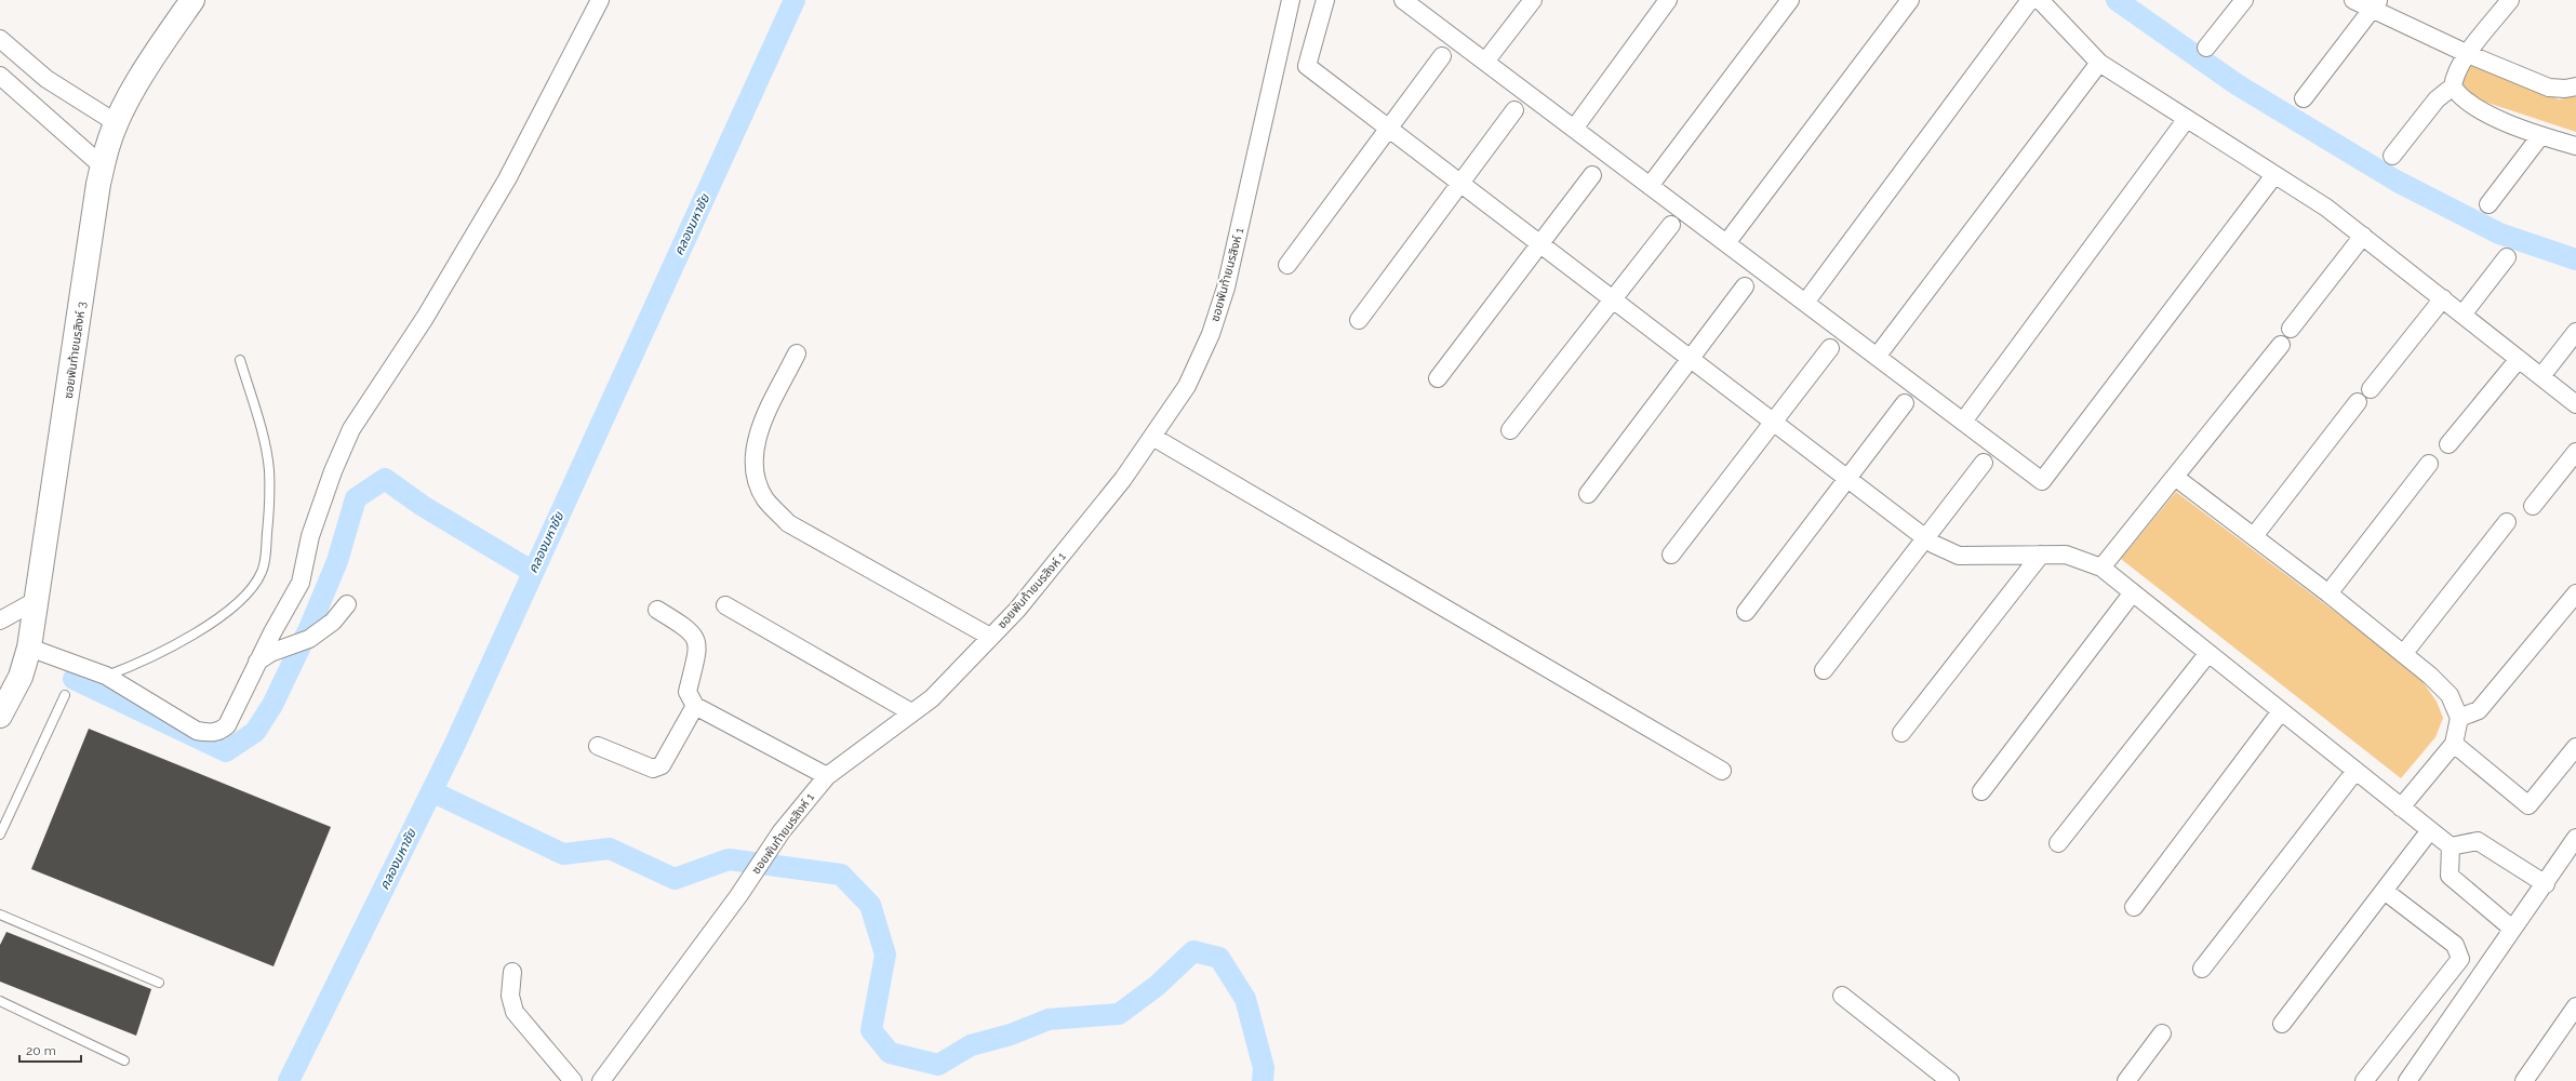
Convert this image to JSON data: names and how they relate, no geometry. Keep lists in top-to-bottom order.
{
  "streets": {
    "street": ["ซอยพันท้ายนรสิงห์ 1", "ซอยพันท้ายนรสิงห์ 3"]
  },
  "water": ["คลองมหาชัย"],
  "scale_bar": "20 m"
}
